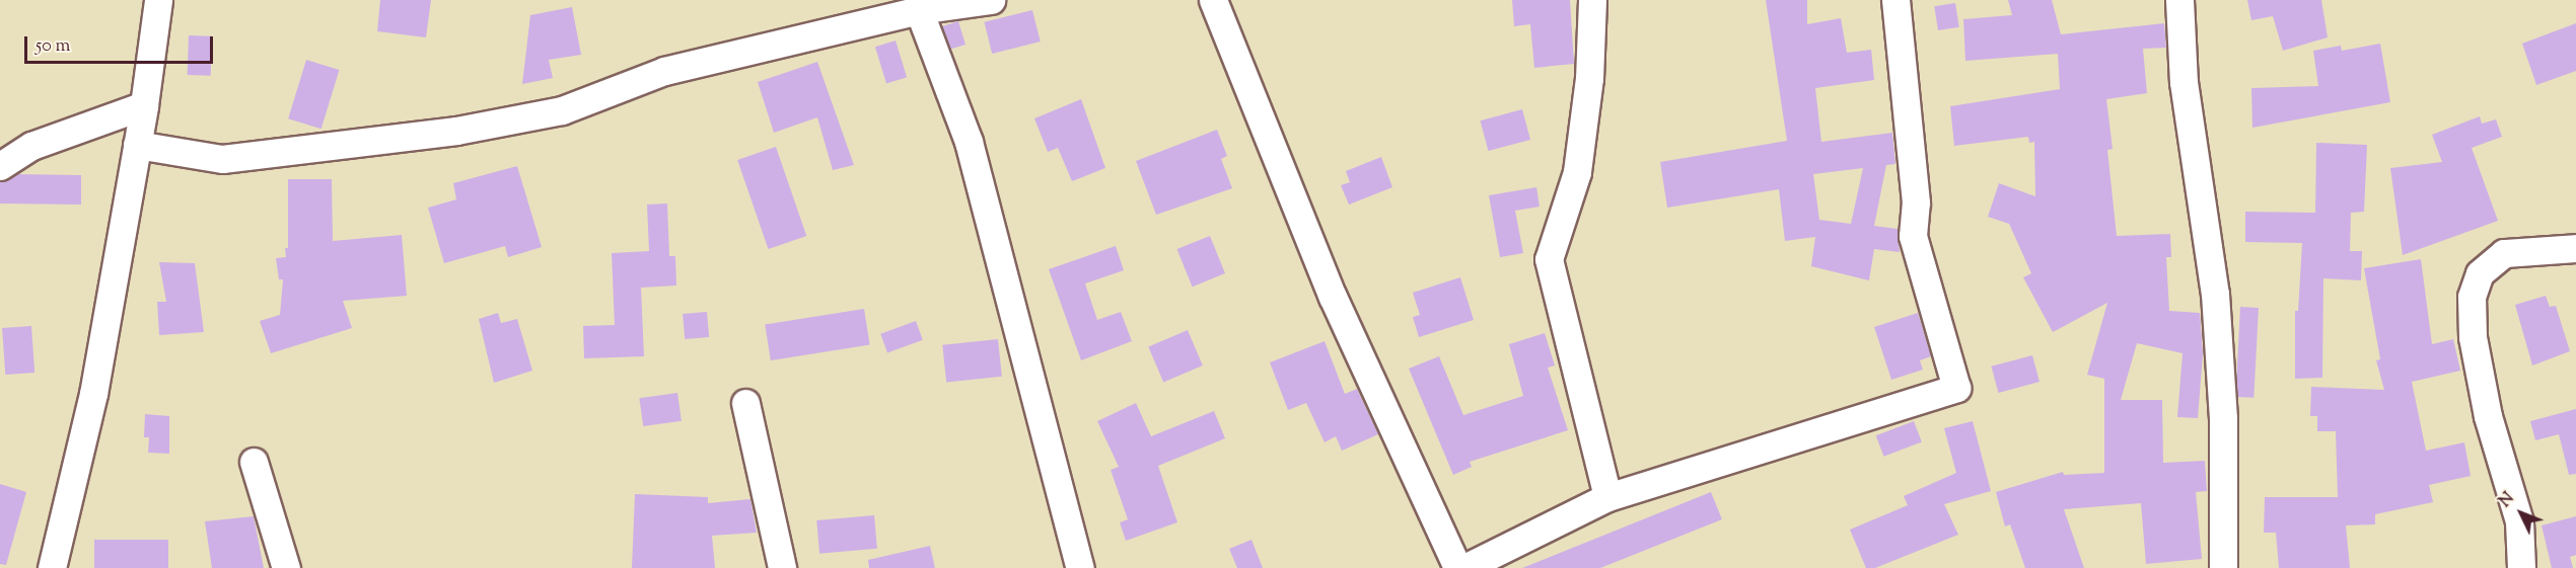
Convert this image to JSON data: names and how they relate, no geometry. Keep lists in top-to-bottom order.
{
  "scale_bar": "50 m",
  "north": "top left"
}
